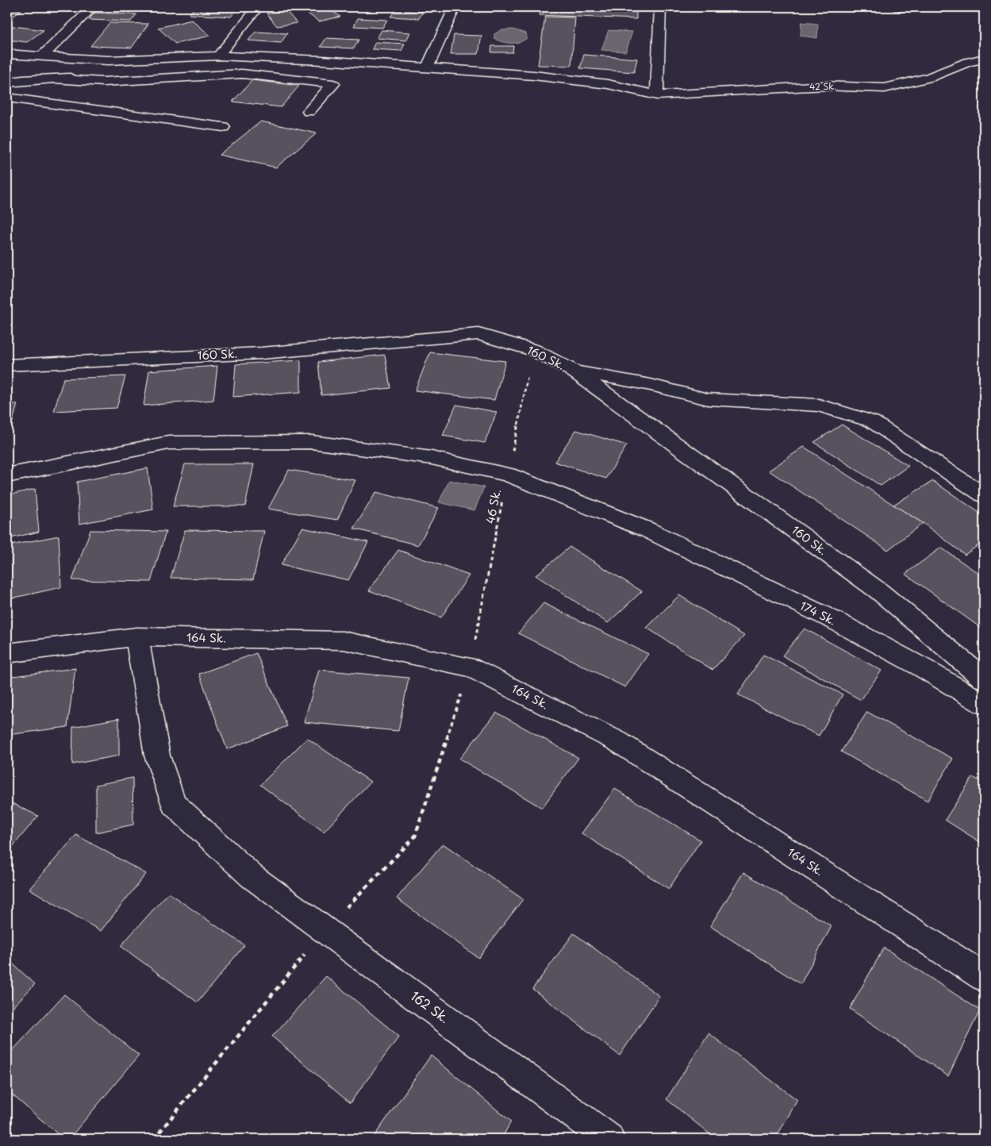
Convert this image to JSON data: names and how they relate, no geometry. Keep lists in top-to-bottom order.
{
  "streets": {
    "street": [
      "42 Sk.",
      "160 Sk.",
      "174 Sk.",
      "164 Sk.",
      "162 Sk."
    ],
    "path": ["46 Sk."]
  },
  "crossings": [
    ["160 Sk.", "46 Sk."],
    ["46 Sk.", "174 Sk."],
    ["46 Sk.", "164 Sk."],
    ["164 Sk.", "162 Sk."]
  ]
}
